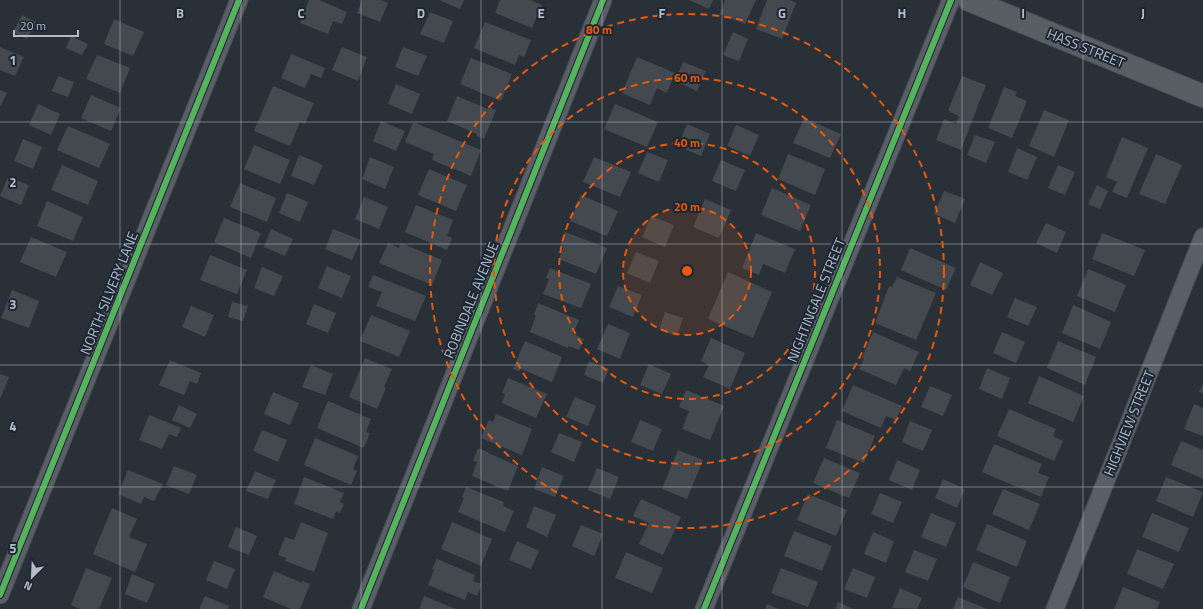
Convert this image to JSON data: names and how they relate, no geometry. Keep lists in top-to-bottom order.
{
  "streets": {
    "street": [
      "HASS STREET",
      "NORTH SILVERY LANE",
      "ROBINDALE AVENUE",
      "NIGHTINGALE STREET",
      "HIGHVIEW STREET"
    ]
  },
  "scale_bar": "20 m",
  "north": "bottom left",
  "grid": {
    "columns": [
      "B",
      "C",
      "D",
      "E",
      "F",
      "G",
      "H",
      "I",
      "J"
    ],
    "rows": [
      "1",
      "2",
      "3",
      "4",
      "5"
    ]
  },
  "rings": [
    "80 m",
    "60 m",
    "40 m",
    "20 m"
  ]
}
